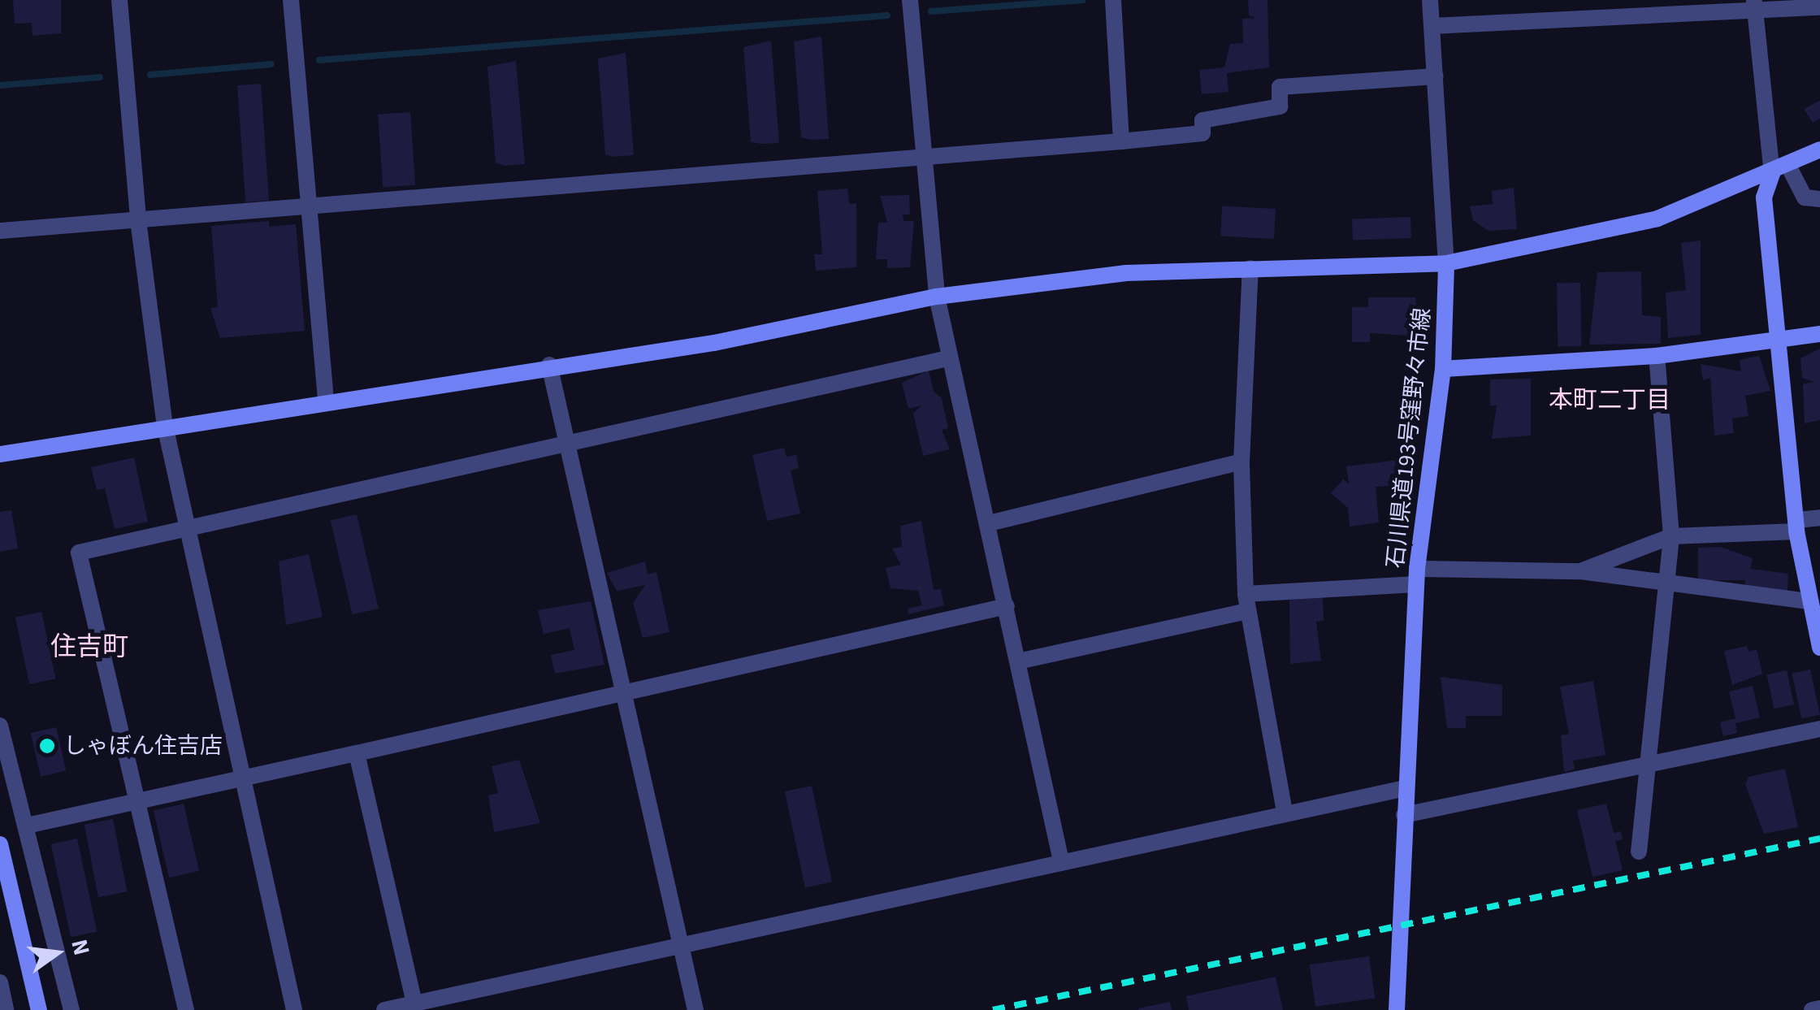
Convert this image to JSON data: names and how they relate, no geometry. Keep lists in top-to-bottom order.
{
  "streets": {
    "street": ["石川県道193号窪野々市線"]
  },
  "districts": ["本町二丁目", "住吉町"],
  "places": ["しゃぼん住吉店"],
  "north": "right"
}
